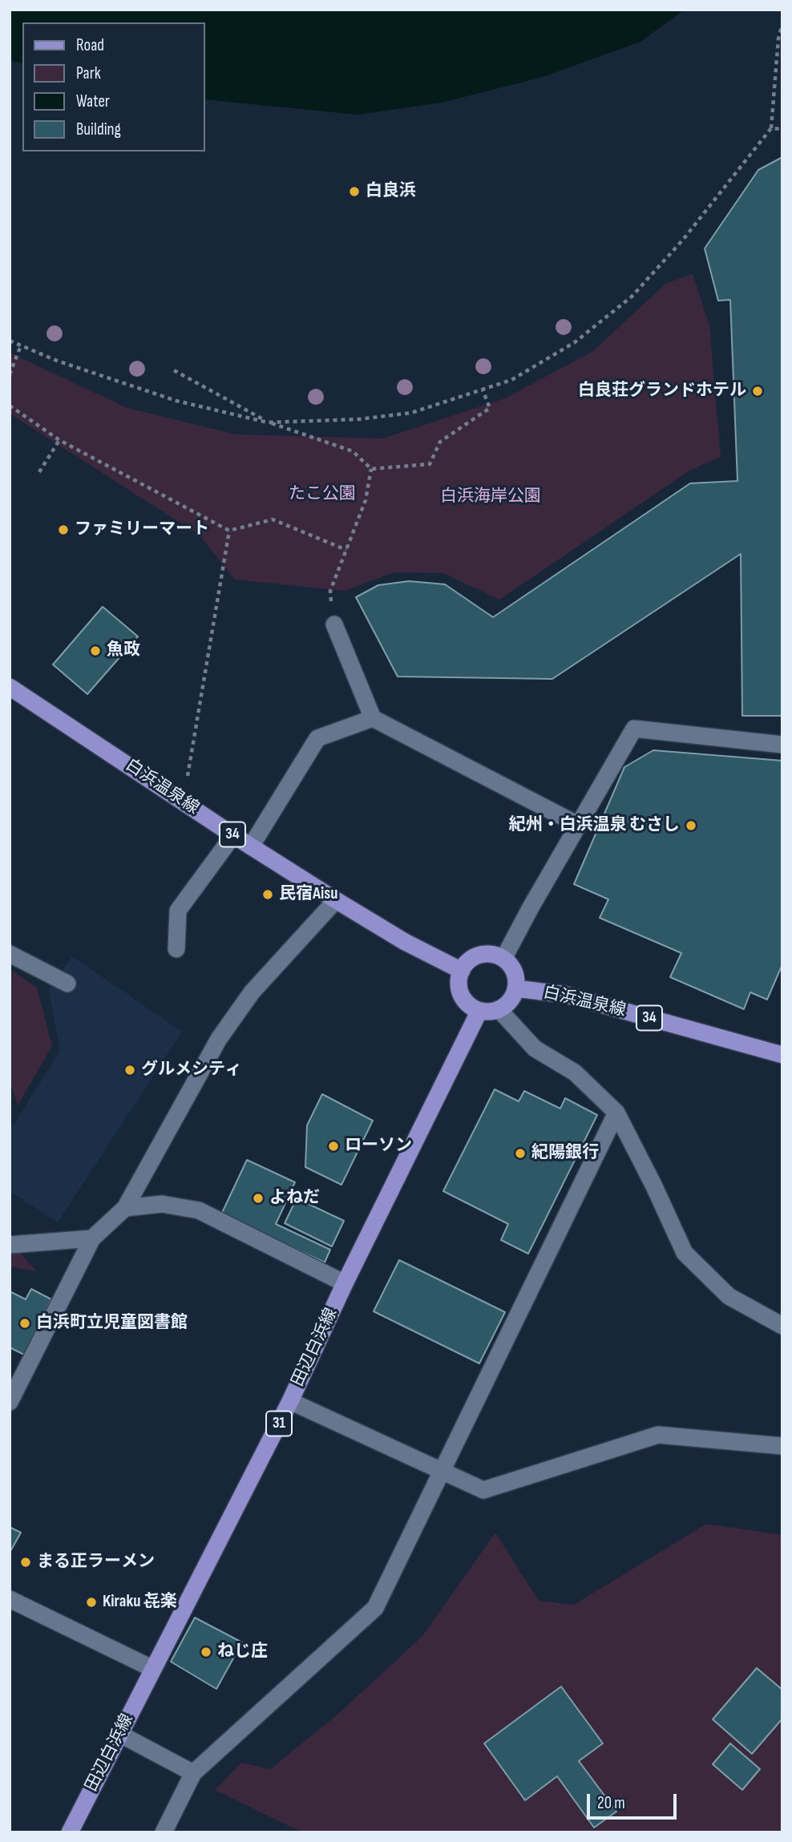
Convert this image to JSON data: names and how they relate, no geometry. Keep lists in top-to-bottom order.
{
  "streets": {
    "main road": [
      "白浜温泉線",
      "34",
      "田辺白浜線",
      "31"
    ]
  },
  "crossings": [
    ["白浜温泉線", "田辺白浜線"]
  ],
  "parks": ["たこ公園", "白浜海岸公園"],
  "places": [
    "白良浜",
    "白良荘グランドホテル",
    "ファミリーマート",
    "魚政",
    "紀州・白浜温泉 むさし",
    "民宿Aisu",
    "グルメシティ",
    "ローソン",
    "紀陽銀行",
    "よねだ",
    "白浜町立児童図書館",
    "まる正ラーメン",
    "Kiraku 㐂楽",
    "ねじ庄"
  ],
  "legend": [
    "Road",
    "Park",
    "Water",
    "Building"
  ],
  "scale_bar": "20 m"
}
